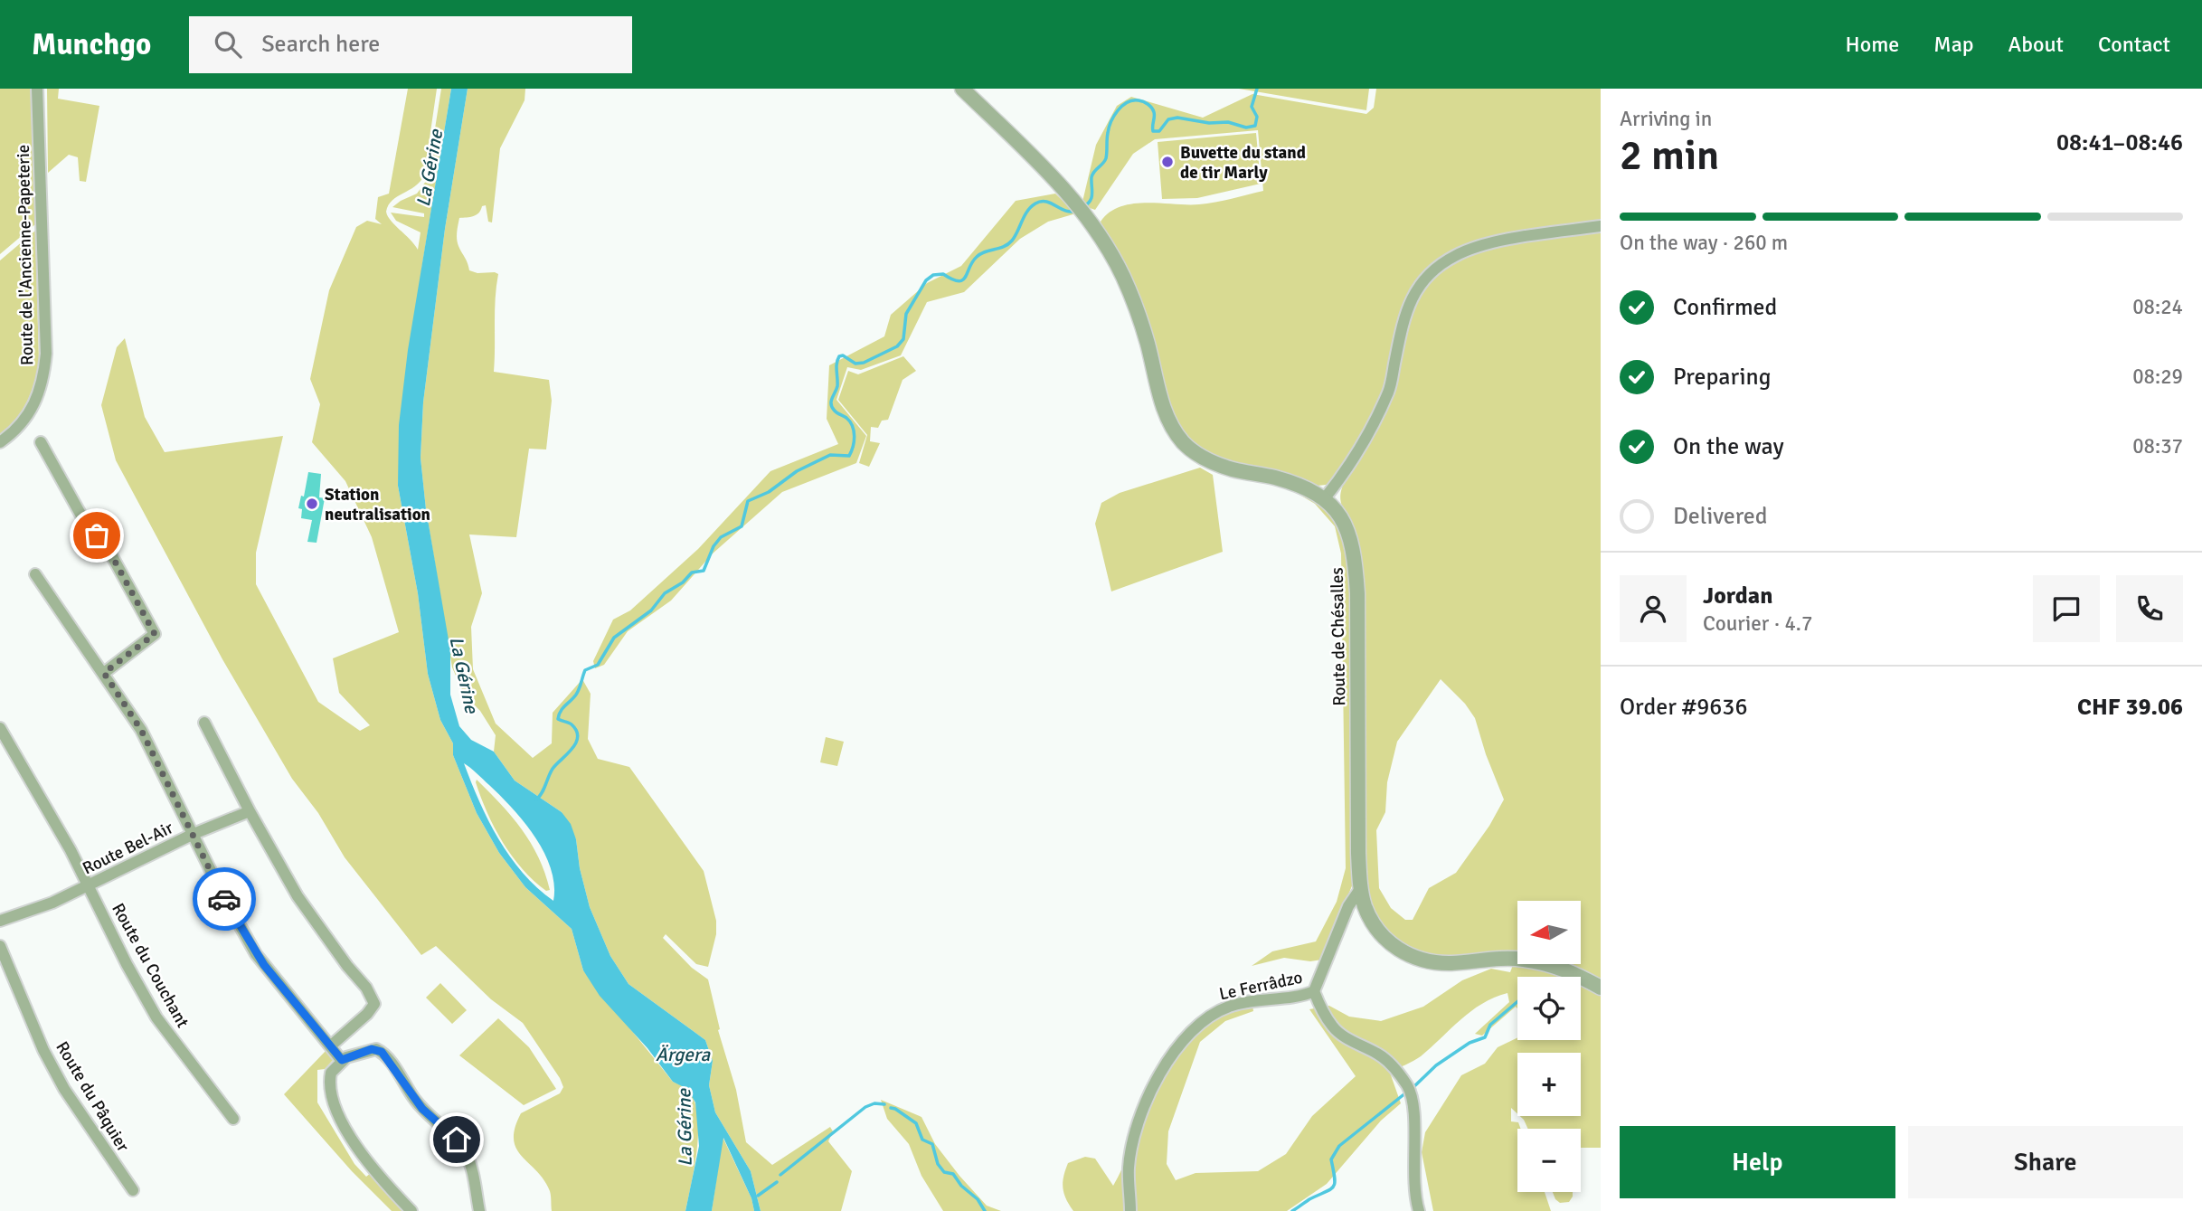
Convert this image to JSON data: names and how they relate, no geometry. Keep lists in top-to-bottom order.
{
  "streets": {
    "street": [
      "Route de l'Ancienne-Papeterie",
      "Route de Chésalles",
      "Route Bel-Air",
      "Route du Couchant",
      "Le Ferrâdzo",
      "Route du Pâquier"
    ]
  },
  "crossings": [
    ["Route de Chésalles", "Le Ferrâdzo"],
    ["Route Bel-Air", "Route du Couchant"]
  ],
  "water": ["La Gérine", "Ärgera"],
  "places": ["Buvette du stand de tir Marly", "Station neutralisation"],
  "north": "left",
  "page": {
    "header": "Munchgo",
    "search": "Search here",
    "nav": [
      "Home",
      "Map",
      "About",
      "Contact"
    ],
    "heading": ["2 min", "Arriving in", "08:41–08:46"],
    "panel": [
      "Jordan",
      "Courier · 4.7",
      "Order #9636",
      "CHF 39.06"
    ],
    "bar": "On the way · 260 m",
    "list": [
      ["Confirmed", "08:24"],
      ["Preparing", "08:29"],
      ["On the way", "08:37"],
      "Delivered"
    ],
    "map_buttons": ["+", "−"],
    "buttons": ["Help", "Share"]
  }
}
